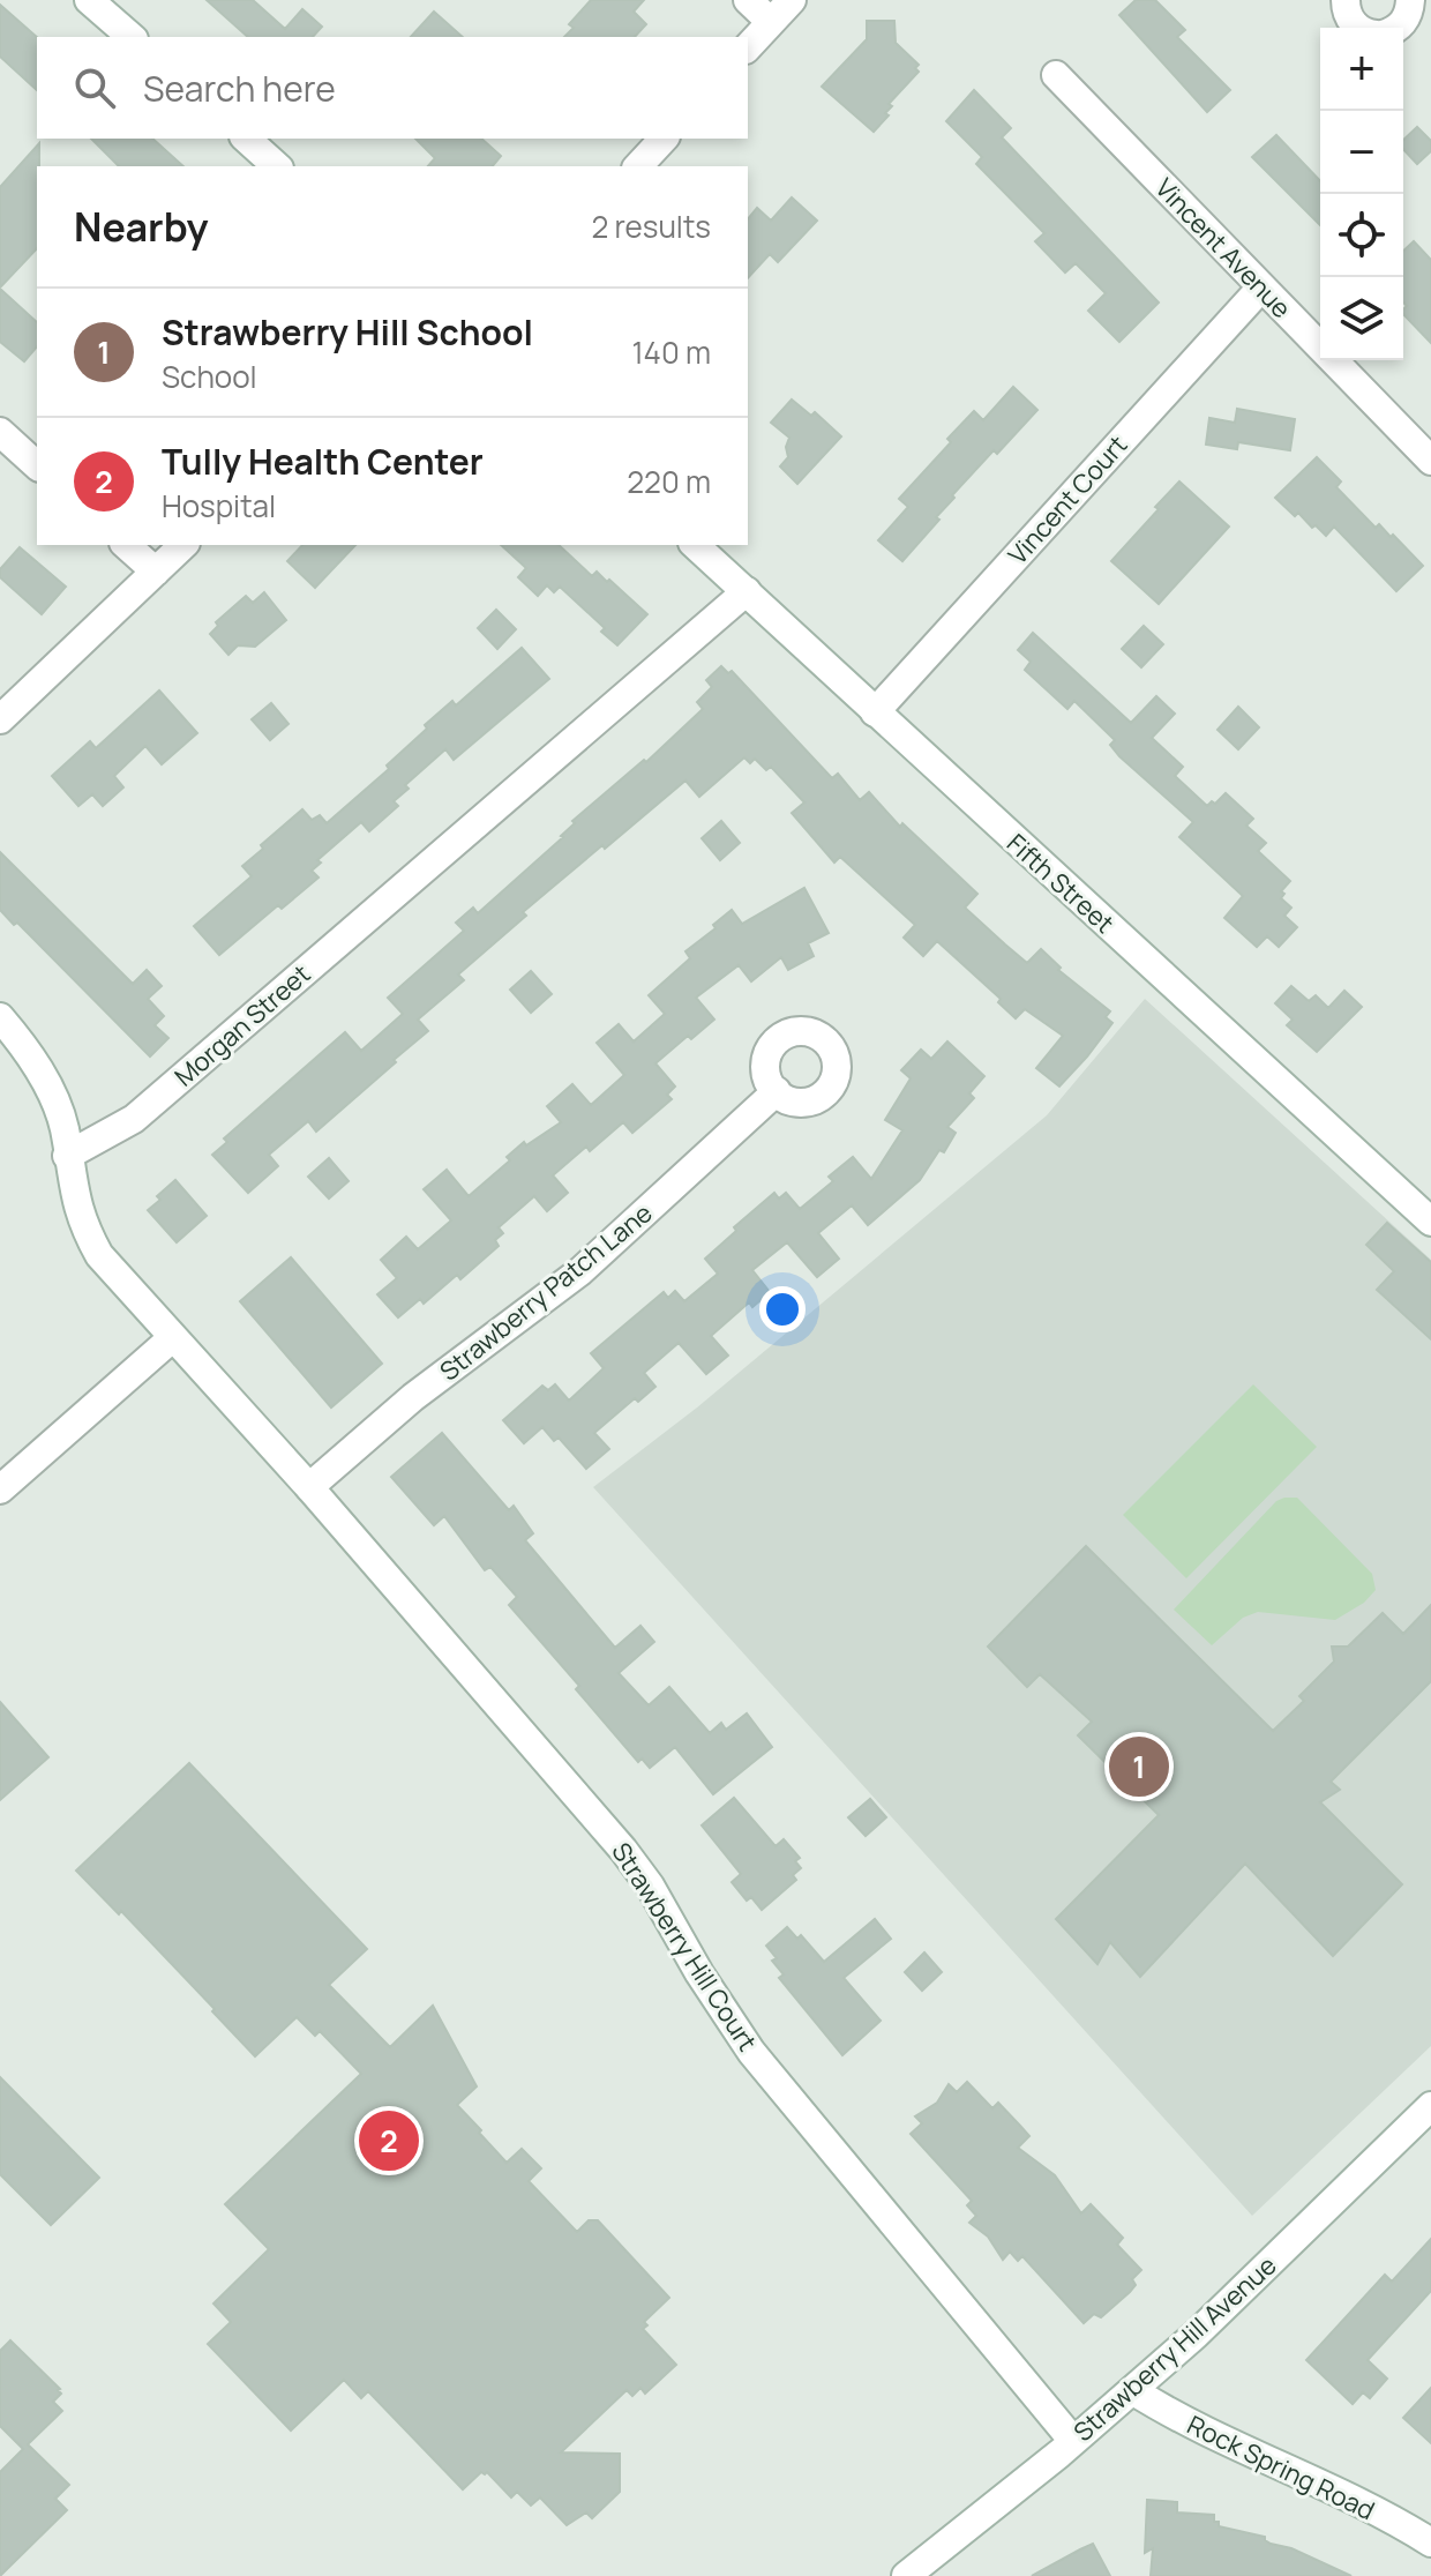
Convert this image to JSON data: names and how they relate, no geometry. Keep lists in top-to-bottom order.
{
  "streets": {
    "street": [
      "Vincent Avenue",
      "Vincent Court",
      "Fifth Street",
      "Morgan Street",
      "Strawberry Patch Lane",
      "Strawberry Hill Court",
      "Strawberry Hill Avenue",
      "Rock Spring Road"
    ]
  },
  "crossings": [
    ["Vincent Avenue", "Vincent Court"],
    ["Vincent Court", "Fifth Street"],
    ["Fifth Street", "Morgan Street"],
    ["Strawberry Patch Lane", "Strawberry Hill Court"],
    ["Strawberry Hill Court", "Strawberry Hill Avenue"],
    ["Strawberry Hill Avenue", "Rock Spring Road"]
  ],
  "page": {
    "map_buttons": ["+", "−"],
    "search": "Search here",
    "heading": ["Nearby", "2 results"],
    "list": [
      {
        "mark": "1",
        "name": "Strawberry Hill School",
        "note": "School",
        "value": "140 m"
      },
      {
        "mark": "2",
        "name": "Tully Health Center",
        "note": "Hospital",
        "value": "220 m"
      }
    ],
    "pins": ["1", "2"]
  }
}
